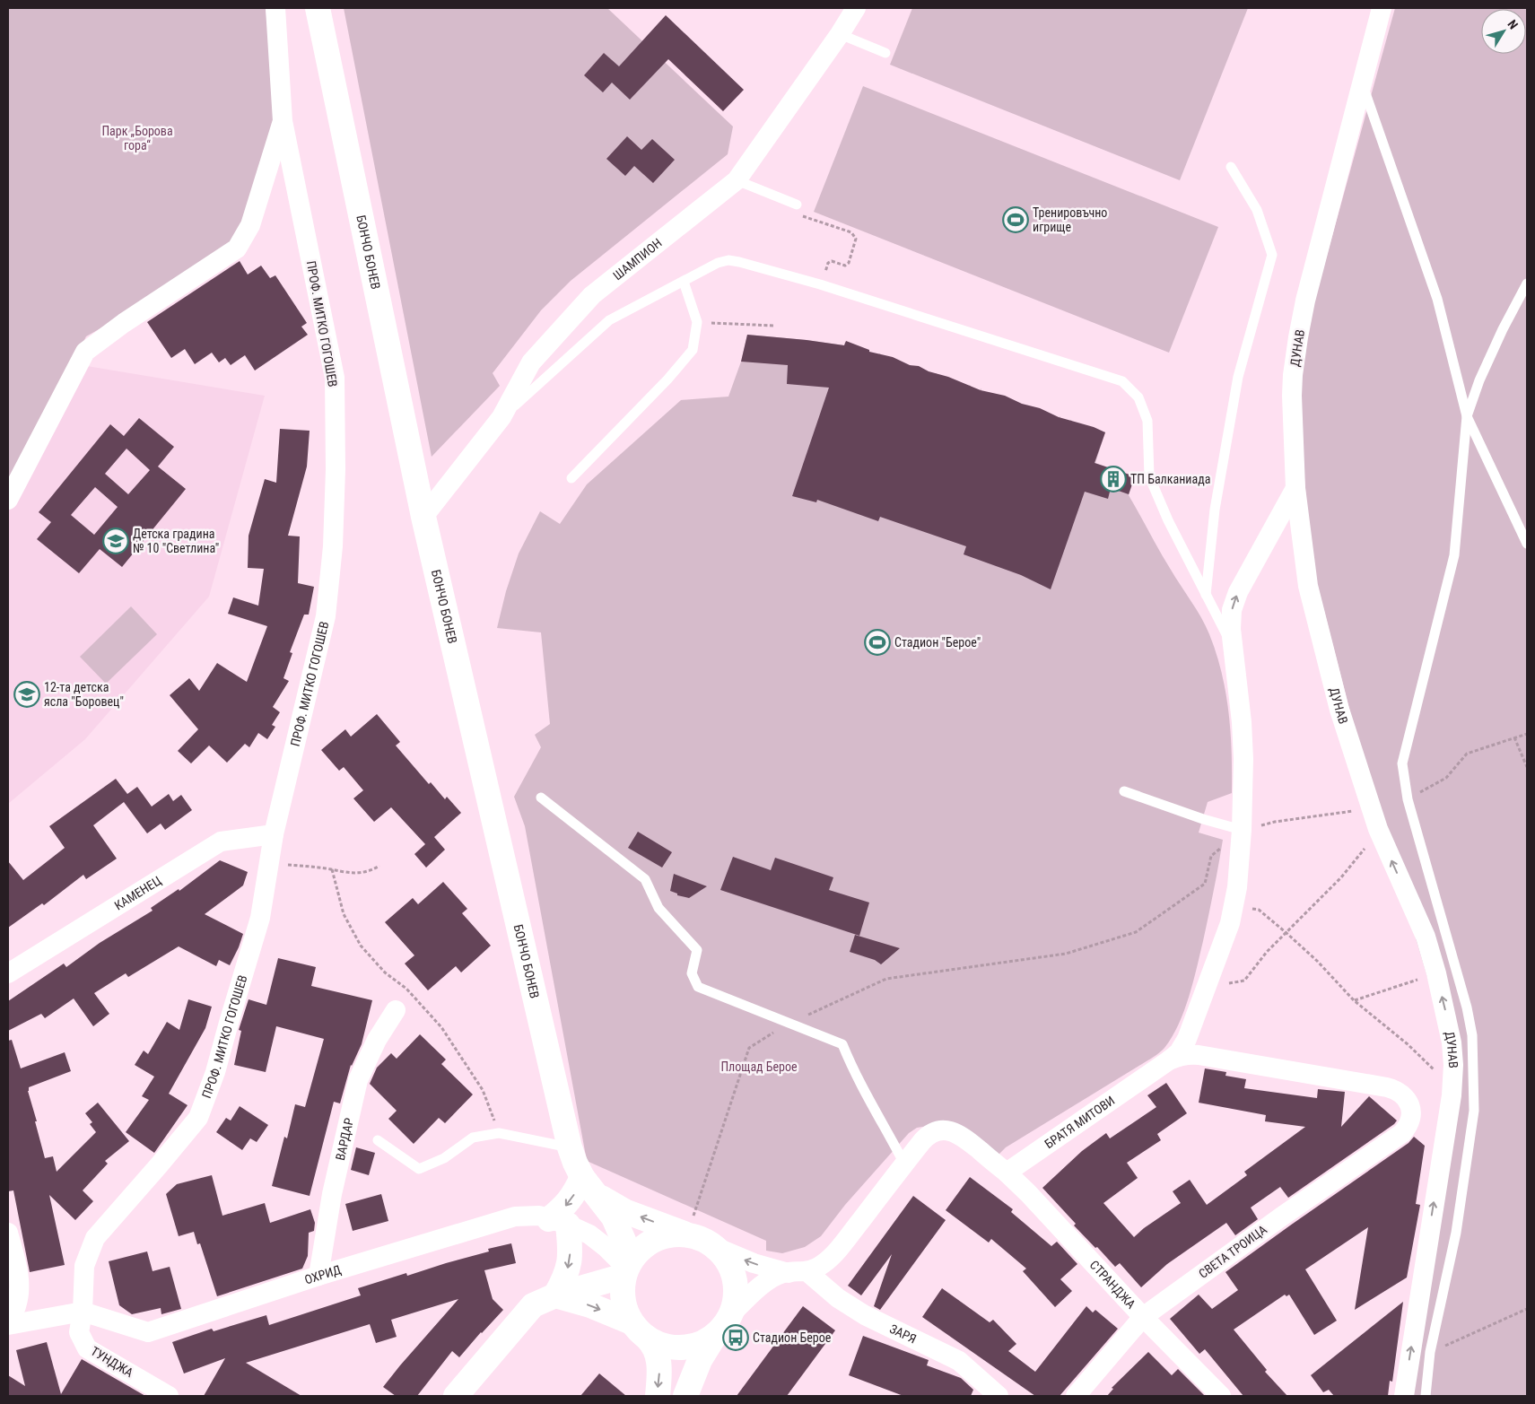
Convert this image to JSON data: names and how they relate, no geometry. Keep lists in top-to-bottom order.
{
  "streets": {
    "street": [
      "БОНЧО БОНЕВ",
      "ШАМПИОН",
      "ПРОФ. МИТКО ГОГОШЕВ",
      "ДУНАВ",
      "КАМЕНЕЦ",
      "БРАТЯ МИТОВИ",
      "ВАРДАР",
      "СВЕТА ТРОИЦА",
      "ОХРИД",
      "СТРАНДЖА",
      "ЗАРЯ",
      "ТУНДЖА"
    ]
  },
  "crossings": [
    ["БОНЧО БОНЕВ", "ШАМПИОН"],
    ["БОНЧО БОНЕВ", "ОХРИД"],
    ["ПРОФ. МИТКО ГОГОШЕВ", "КАМЕНЕЦ"],
    ["ПРОФ. МИТКО ГОГОШЕВ", "ОХРИД"],
    ["ПРОФ. МИТКО ГОГОШЕВ", "ТУНДЖА"],
    ["БРАТЯ МИТОВИ", "СВЕТА ТРОИЦА"],
    ["БРАТЯ МИТОВИ", "СТРАНДЖА"],
    ["ВАРДАР", "ОХРИД"],
    ["СВЕТА ТРОИЦА", "СТРАНДЖА"],
    ["ОХРИД", "ТУНДЖА"]
  ],
  "one_way": ["ДУНАВ"],
  "parks": ["Парк „Борова гора“", "Площад Берое"],
  "places": {
    "sports": ["Тренировъчно игрище", "Стадион \"Берое\""],
    "building": ["ТП Балканиада"],
    "school or university": ["Детска градина № 10 \"Светлина\"", "12-та детска ясла \"Боровец\""],
    "bus stop": ["Стадион Берое"]
  },
  "north": "top right"
}
